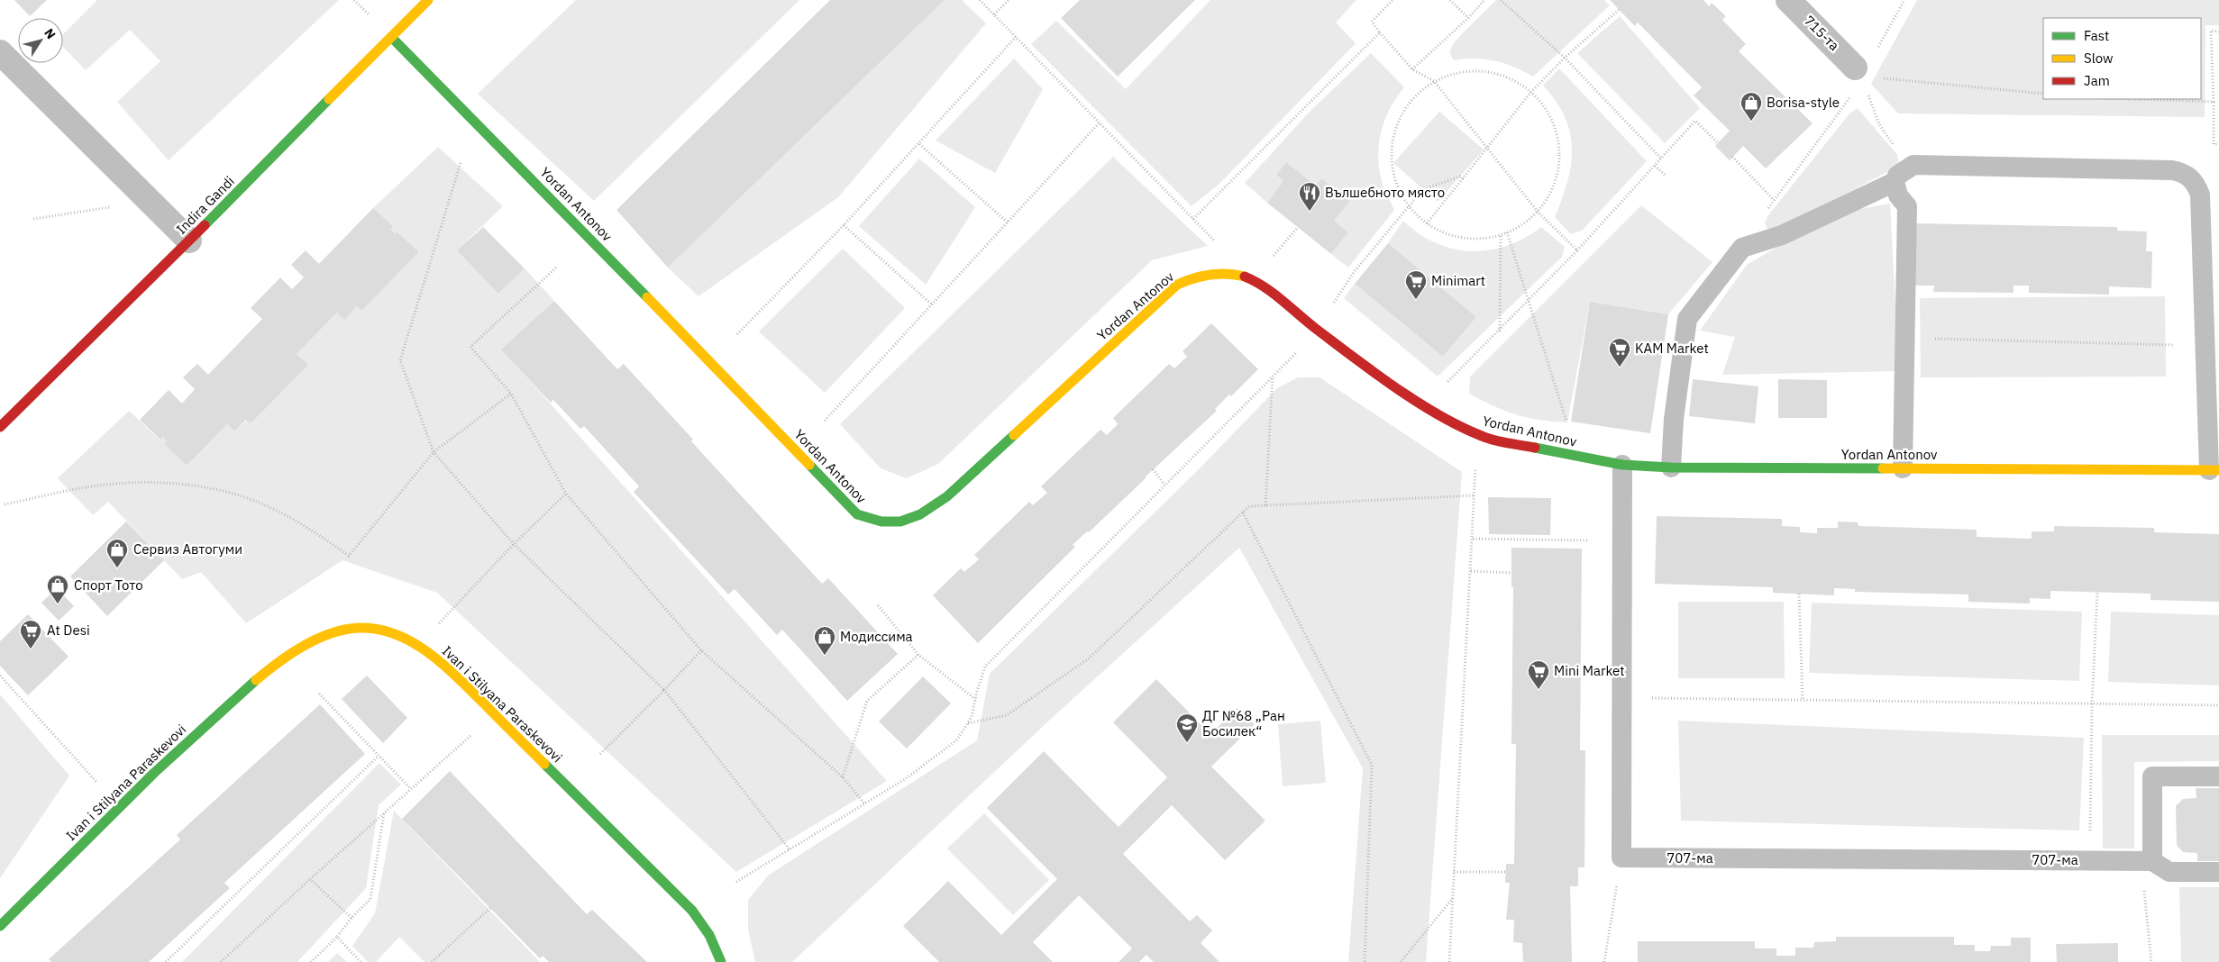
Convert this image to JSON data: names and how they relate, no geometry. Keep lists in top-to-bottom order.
{
  "streets": {
    "street": [
      "715-та",
      "Yordan Antonov",
      "Indira Gandi",
      "Ivan i Stilyana Paraskevovi"
    ],
    "lane": ["707-ма"]
  },
  "crossings": [
    ["Yordan Antonov", "Indira Gandi"]
  ],
  "places": {
    "shop": [
      "Borisa-style",
      "Сервиз Автогуми",
      "Спорт Тото",
      "Модиссима"
    ],
    "restaurant": ["Вълшебното място"],
    "supermarket": [
      "Minimart",
      "KAM Market",
      "At Desi",
      "Mini Market"
    ],
    "school or university": ["ДГ №68 „Ран Босилек“"]
  },
  "legend": ["Fast", "Slow", "Jam"],
  "north": "top right"
}
